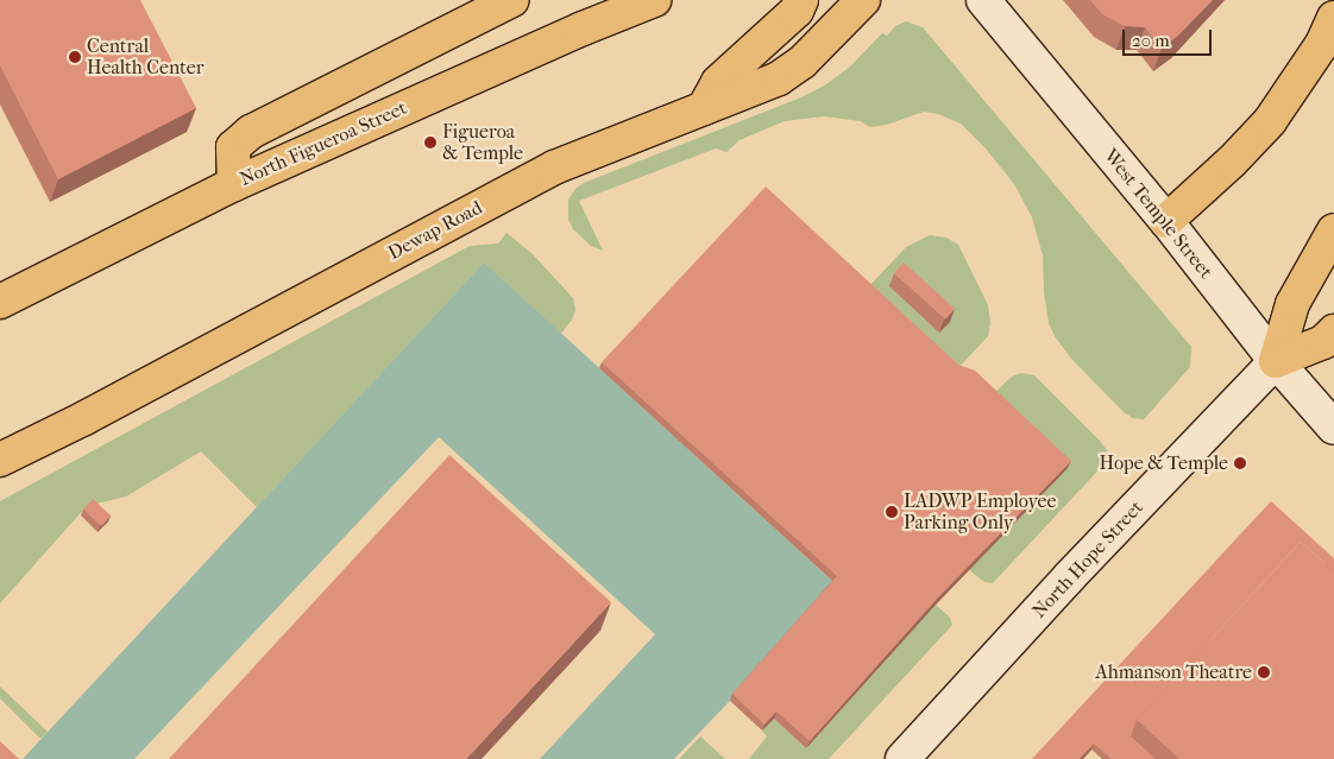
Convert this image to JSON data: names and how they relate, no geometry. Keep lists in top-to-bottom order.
{
  "streets": {
    "main road": [
      "North Figueroa Street",
      "West Temple Street",
      "Dewap Road",
      "North Hope Street"
    ]
  },
  "crossings": [
    ["West Temple Street", "North Hope Street"]
  ],
  "places": [
    "Central Health Center",
    "Figueroa & Temple",
    "Hope & Temple",
    "LADWP Employee Parking Only",
    "Ahmanson Theatre"
  ],
  "scale_bar": "20 m"
}
